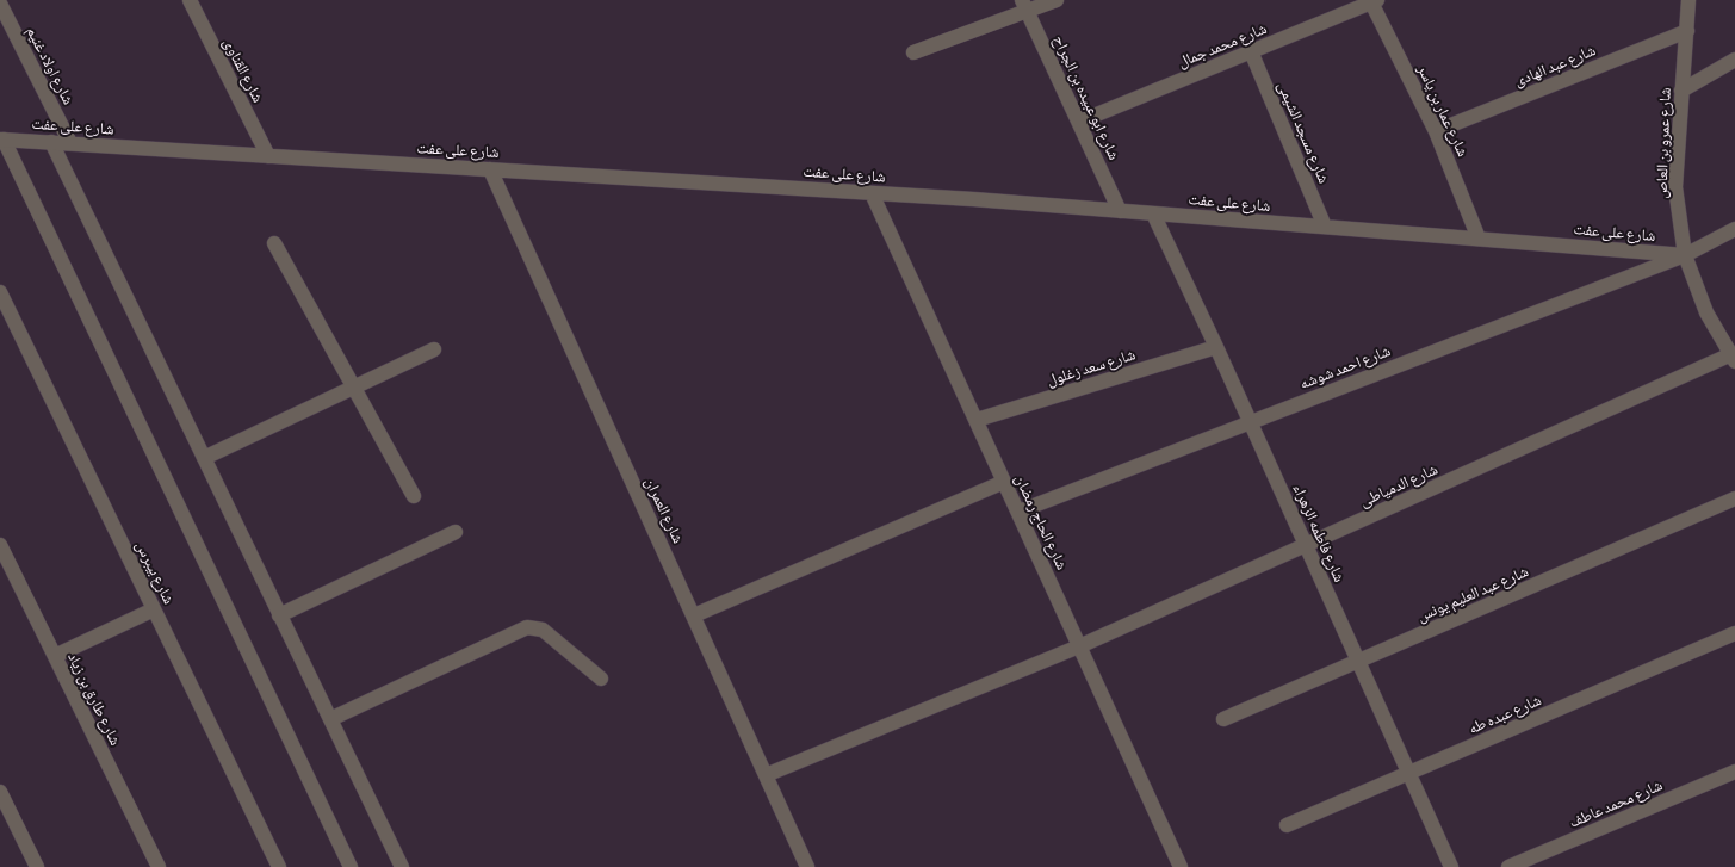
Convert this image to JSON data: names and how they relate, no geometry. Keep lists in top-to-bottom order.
{
  "streets": {
    "street": [
      "شارع محمد جمال",
      "شارع اولاد غنيم",
      "شارع عبد الهادى",
      "شارع القناوى",
      "شارع ابو عبيده بن الجراح",
      "شارع عمار بن ياسر",
      "شارع على عفت",
      "شارع مسجد الشيمى",
      "شارع عمرو بن العاص",
      "شارع سعد زغلول",
      "شارع احمد شوشه",
      "شارع الدمياطى",
      "شارع العمران",
      "شارع الحاج رمضان",
      "شارع فاطمه الزهراء",
      "شارع بيبرس",
      "شارع عبد العليم يونس",
      "شارع طارق بن زياد",
      "شارع عبده طه",
      "شارع محمد عاطف"
    ]
  },
  "crossings": [
    ["شارع محمد جمال", "شارع ابو عبيده بن الجراح"],
    ["شارع محمد جمال", "شارع عمار بن ياسر"],
    ["شارع محمد جمال", "شارع مسجد الشيمى"],
    ["شارع اولاد غنيم", "شارع على عفت"],
    ["شارع عبد الهادى", "شارع عمار بن ياسر"],
    ["شارع عبد الهادى", "شارع عمرو بن العاص"],
    ["شارع القناوى", "شارع على عفت"],
    ["شارع ابو عبيده بن الجراح", "شارع على عفت"],
    ["شارع عمار بن ياسر", "شارع على عفت"],
    ["شارع على عفت", "شارع مسجد الشيمى"],
    ["شارع على عفت", "شارع عمرو بن العاص"],
    ["شارع على عفت", "شارع احمد شوشه"],
    ["شارع على عفت", "شارع العمران"],
    ["شارع على عفت", "شارع الحاج رمضان"],
    ["شارع على عفت", "شارع فاطمه الزهراء"],
    ["شارع عمرو بن العاص", "شارع احمد شوشه"],
    ["شارع عمرو بن العاص", "شارع الدمياطى"],
    ["شارع سعد زغلول", "شارع الحاج رمضان"],
    ["شارع سعد زغلول", "شارع فاطمه الزهراء"],
    ["شارع احمد شوشه", "شارع الحاج رمضان"],
    ["شارع احمد شوشه", "شارع فاطمه الزهراء"],
    ["شارع الدمياطى", "شارع العمران"],
    ["شارع الدمياطى", "شارع الحاج رمضان"],
    ["شارع الدمياطى", "شارع فاطمه الزهراء"],
    ["شارع فاطمه الزهراء", "شارع عبد العليم يونس"],
    ["شارع فاطمه الزهراء", "شارع عبده طه"]
  ]
}
